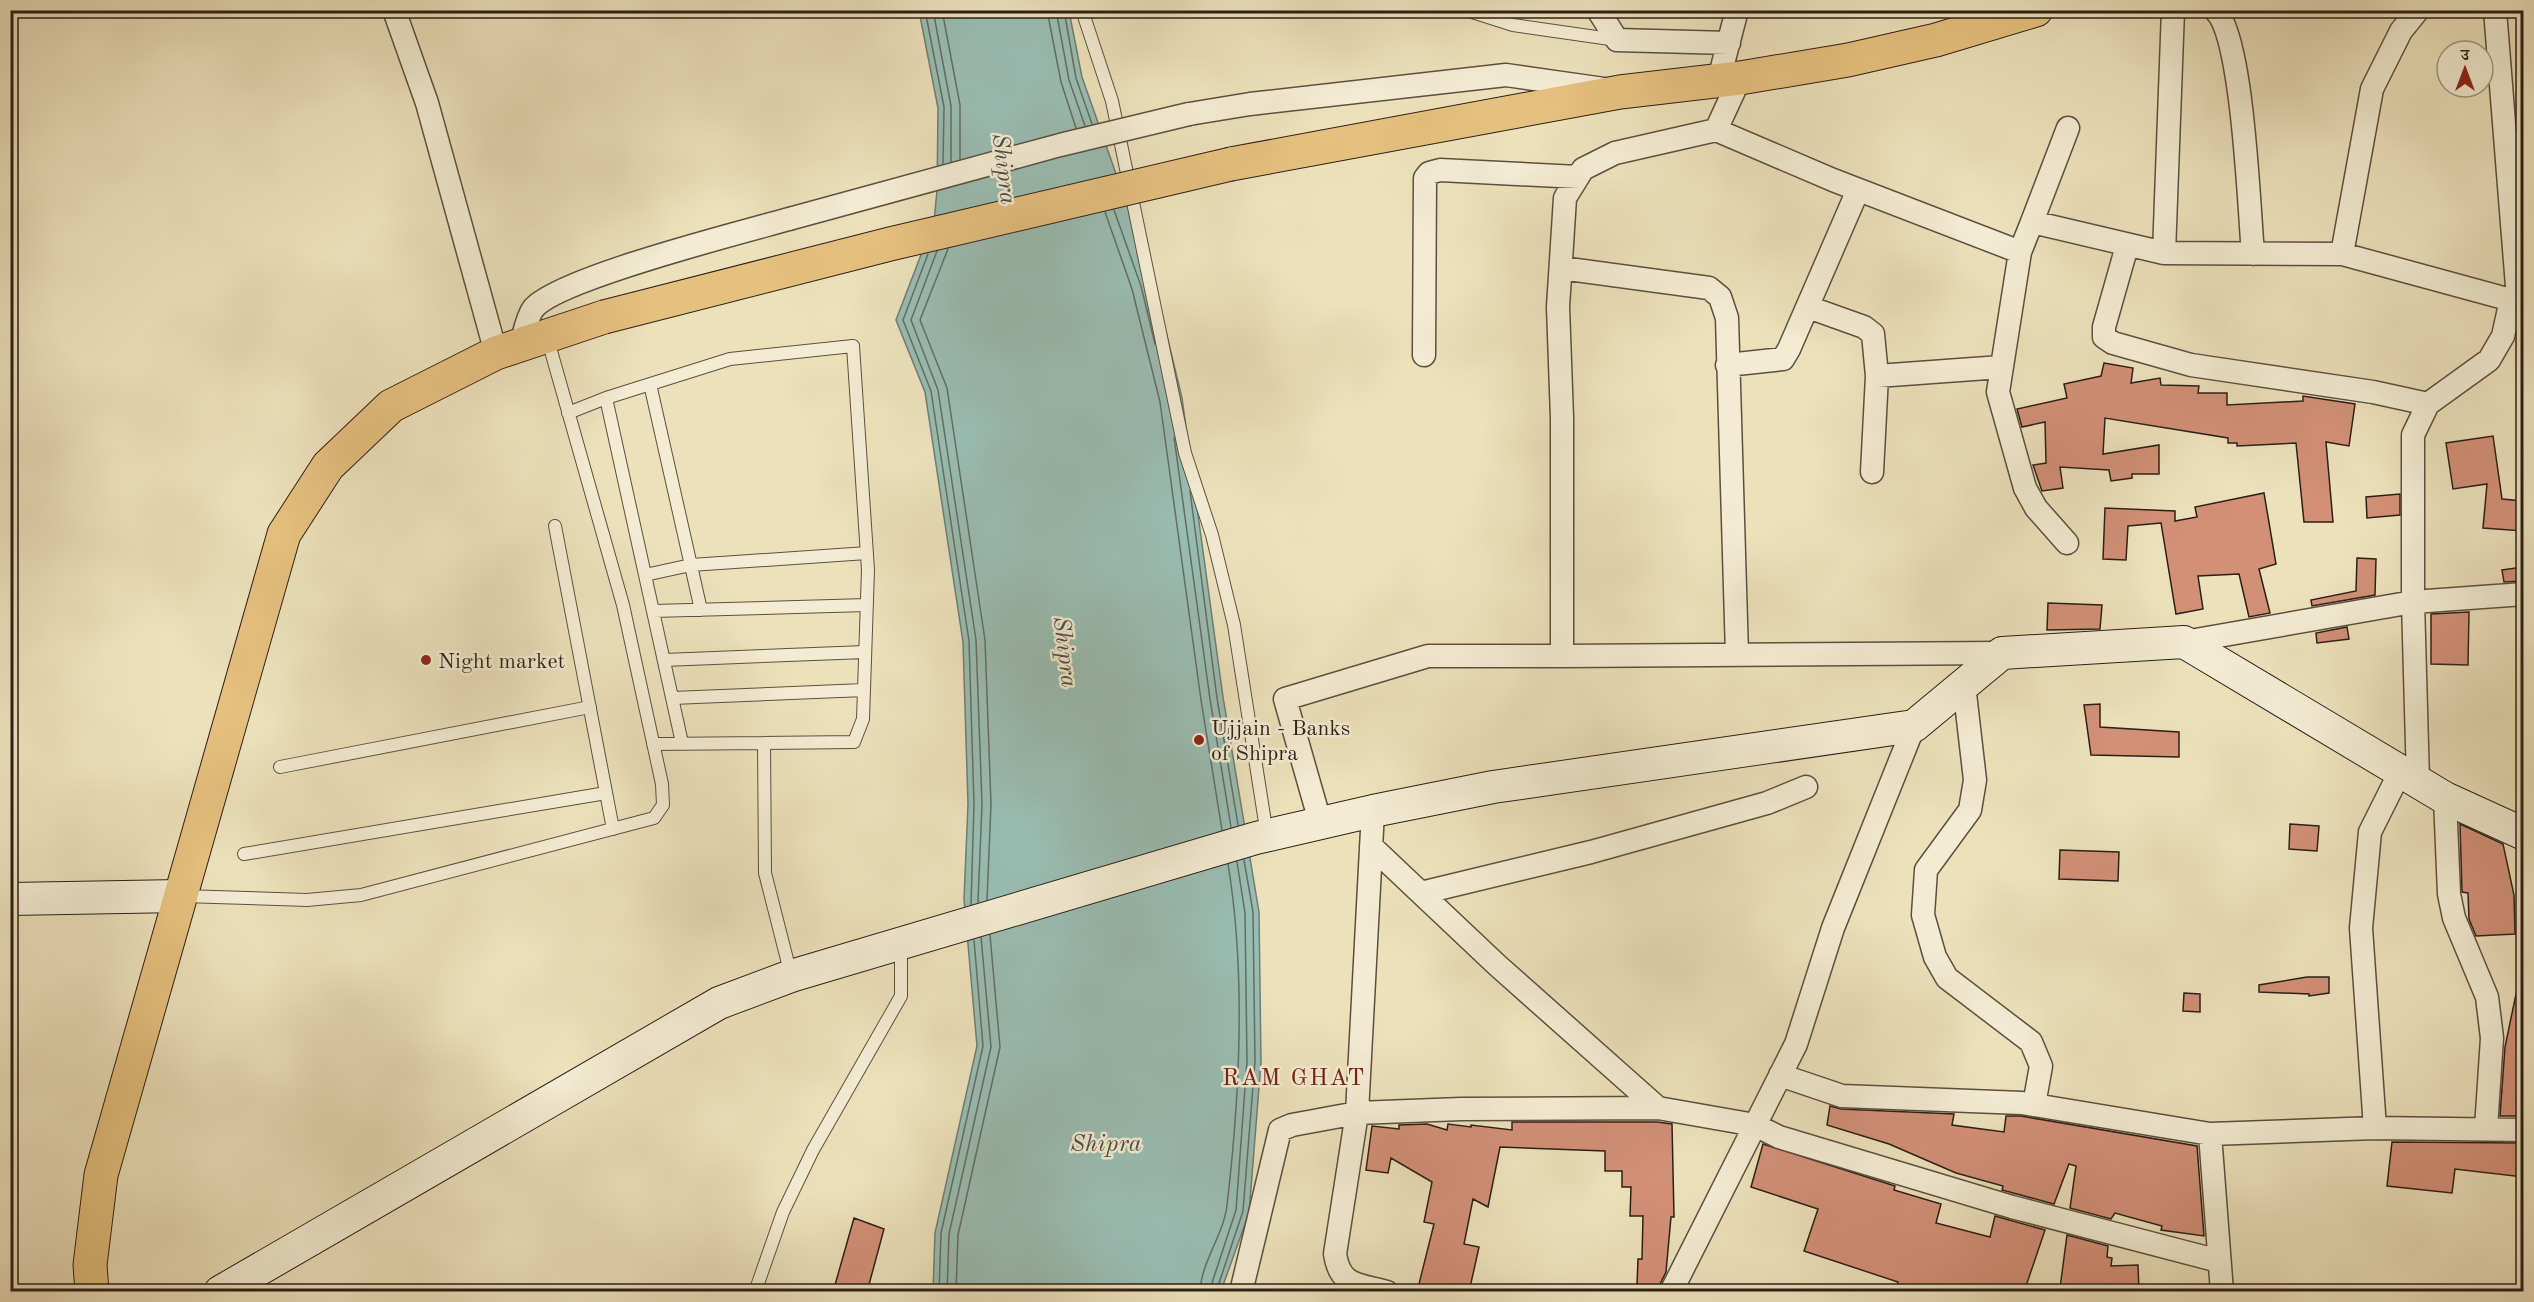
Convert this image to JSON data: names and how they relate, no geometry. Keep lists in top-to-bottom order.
{
  "districts": ["RAM GHAT"],
  "water": ["Shipra"],
  "places": ["Night market", "Ujjain - Banks of Shipra"],
  "north": "top"
}
